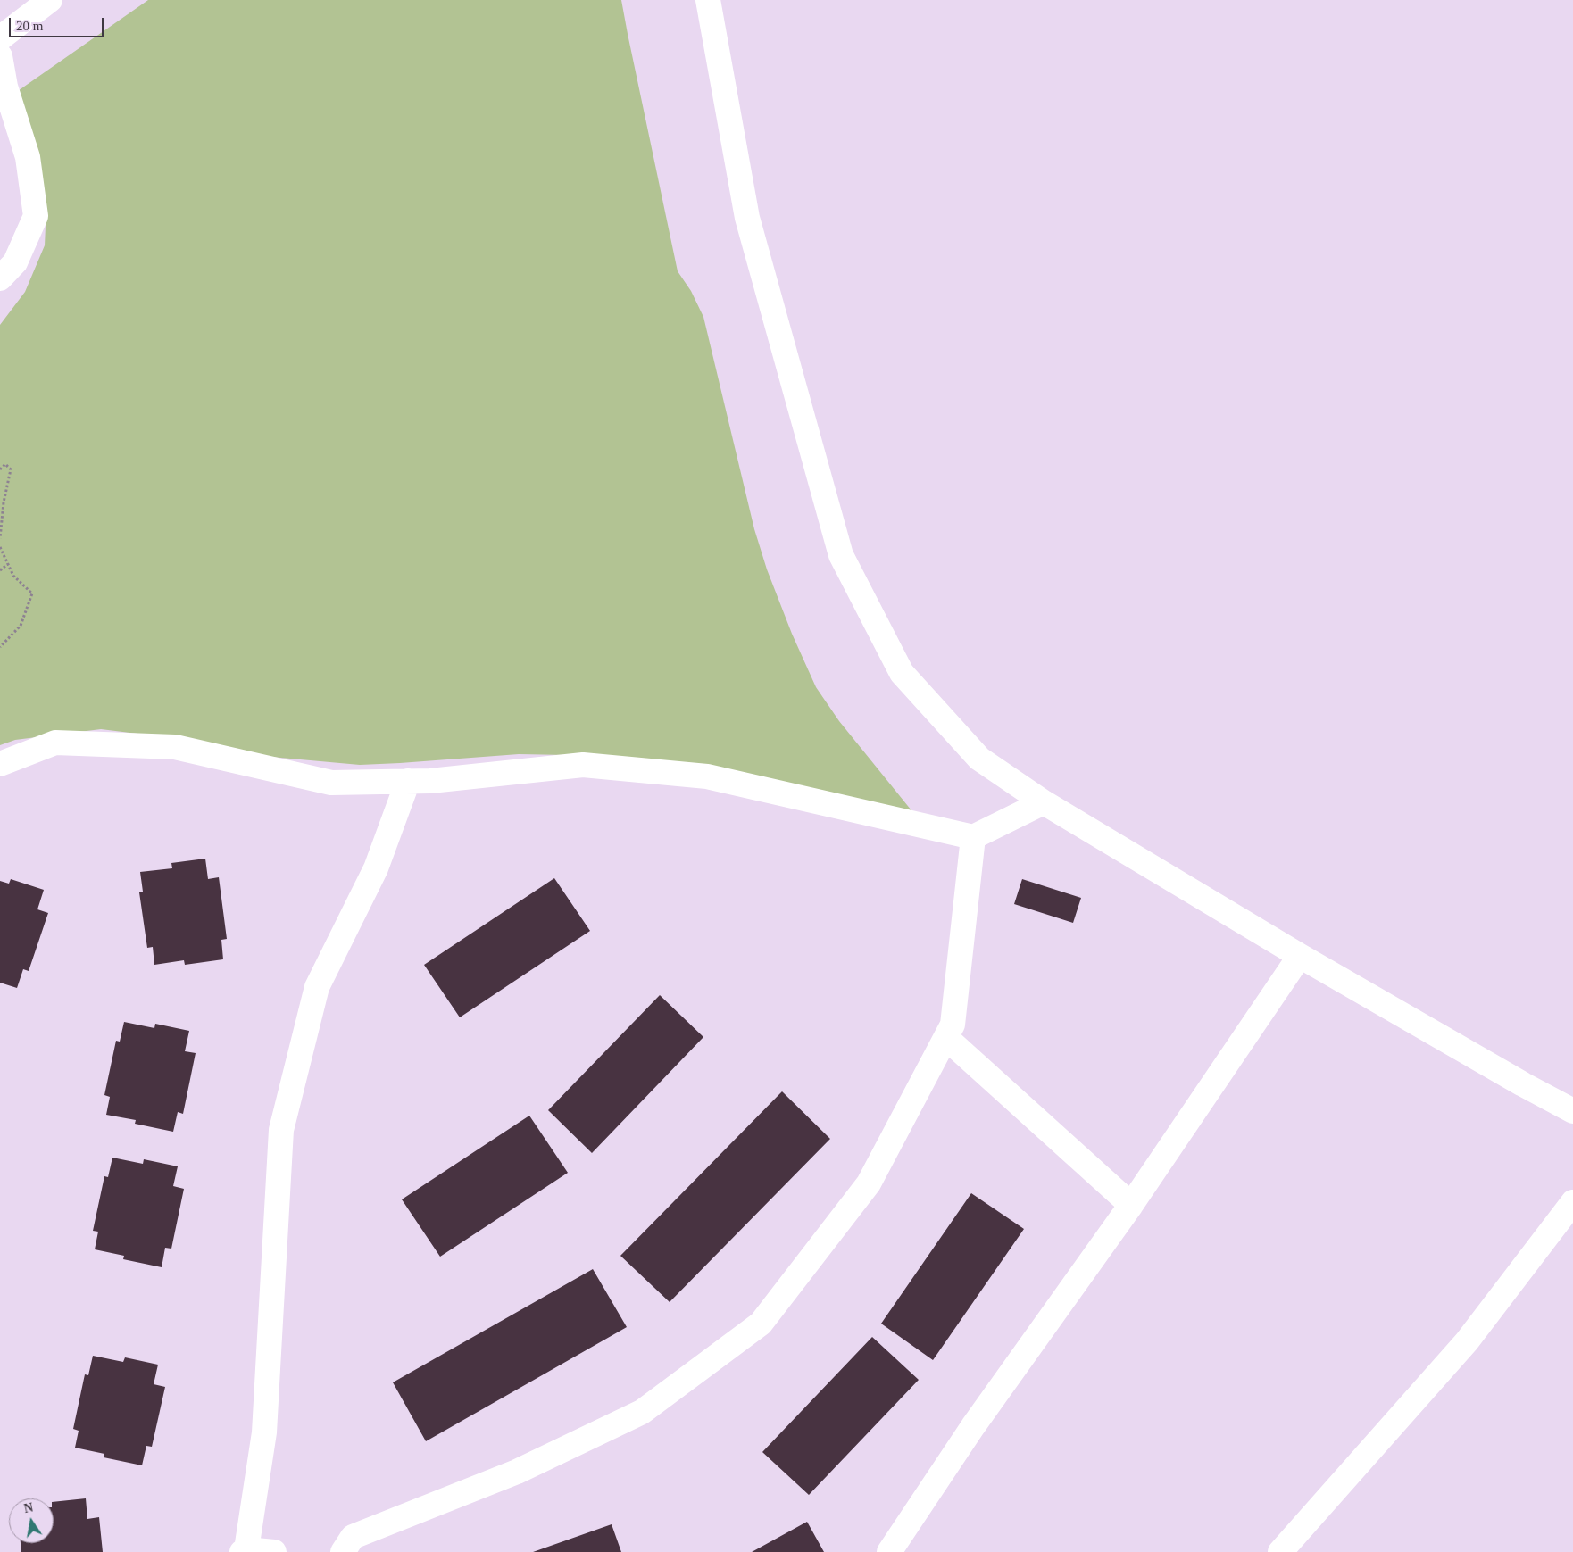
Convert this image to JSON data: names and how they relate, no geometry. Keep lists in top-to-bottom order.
{
  "scale_bar": "20 m",
  "north": "top"
}
